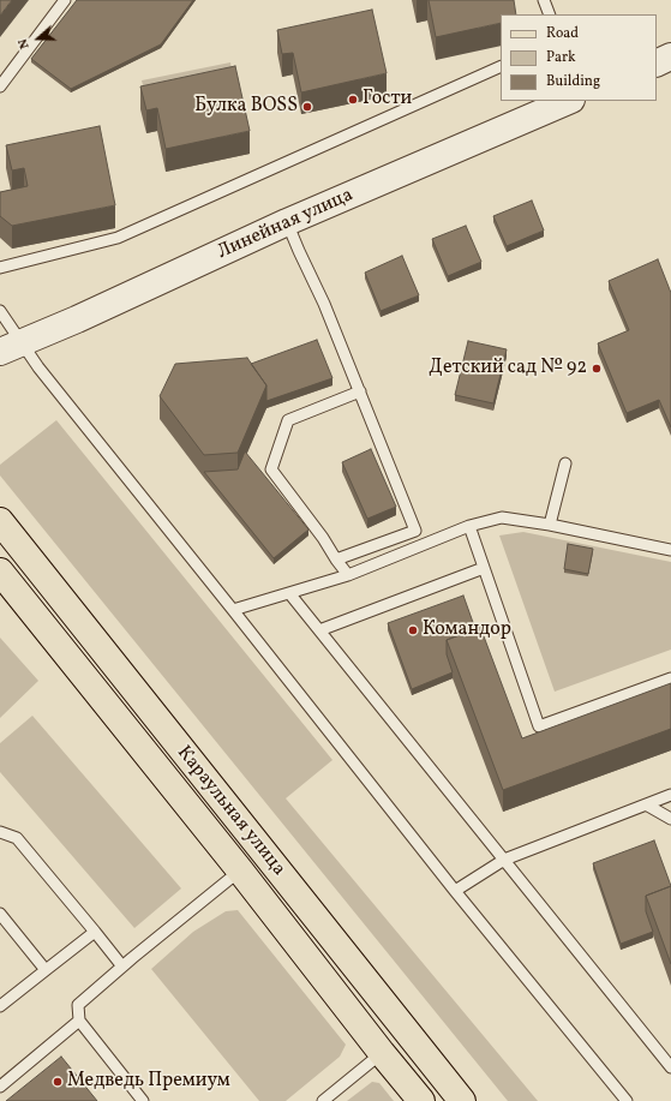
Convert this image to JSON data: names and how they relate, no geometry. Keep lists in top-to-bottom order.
{
  "streets": {
    "main road": ["Караульная улица"],
    "street": ["Линейная улица"]
  },
  "places": [
    "Гости",
    "Булка BOSS",
    "Детский сад № 92",
    "Командор",
    "Медведь Премиум"
  ],
  "legend": ["Road", "Park", "Building"],
  "north": "left"
}
